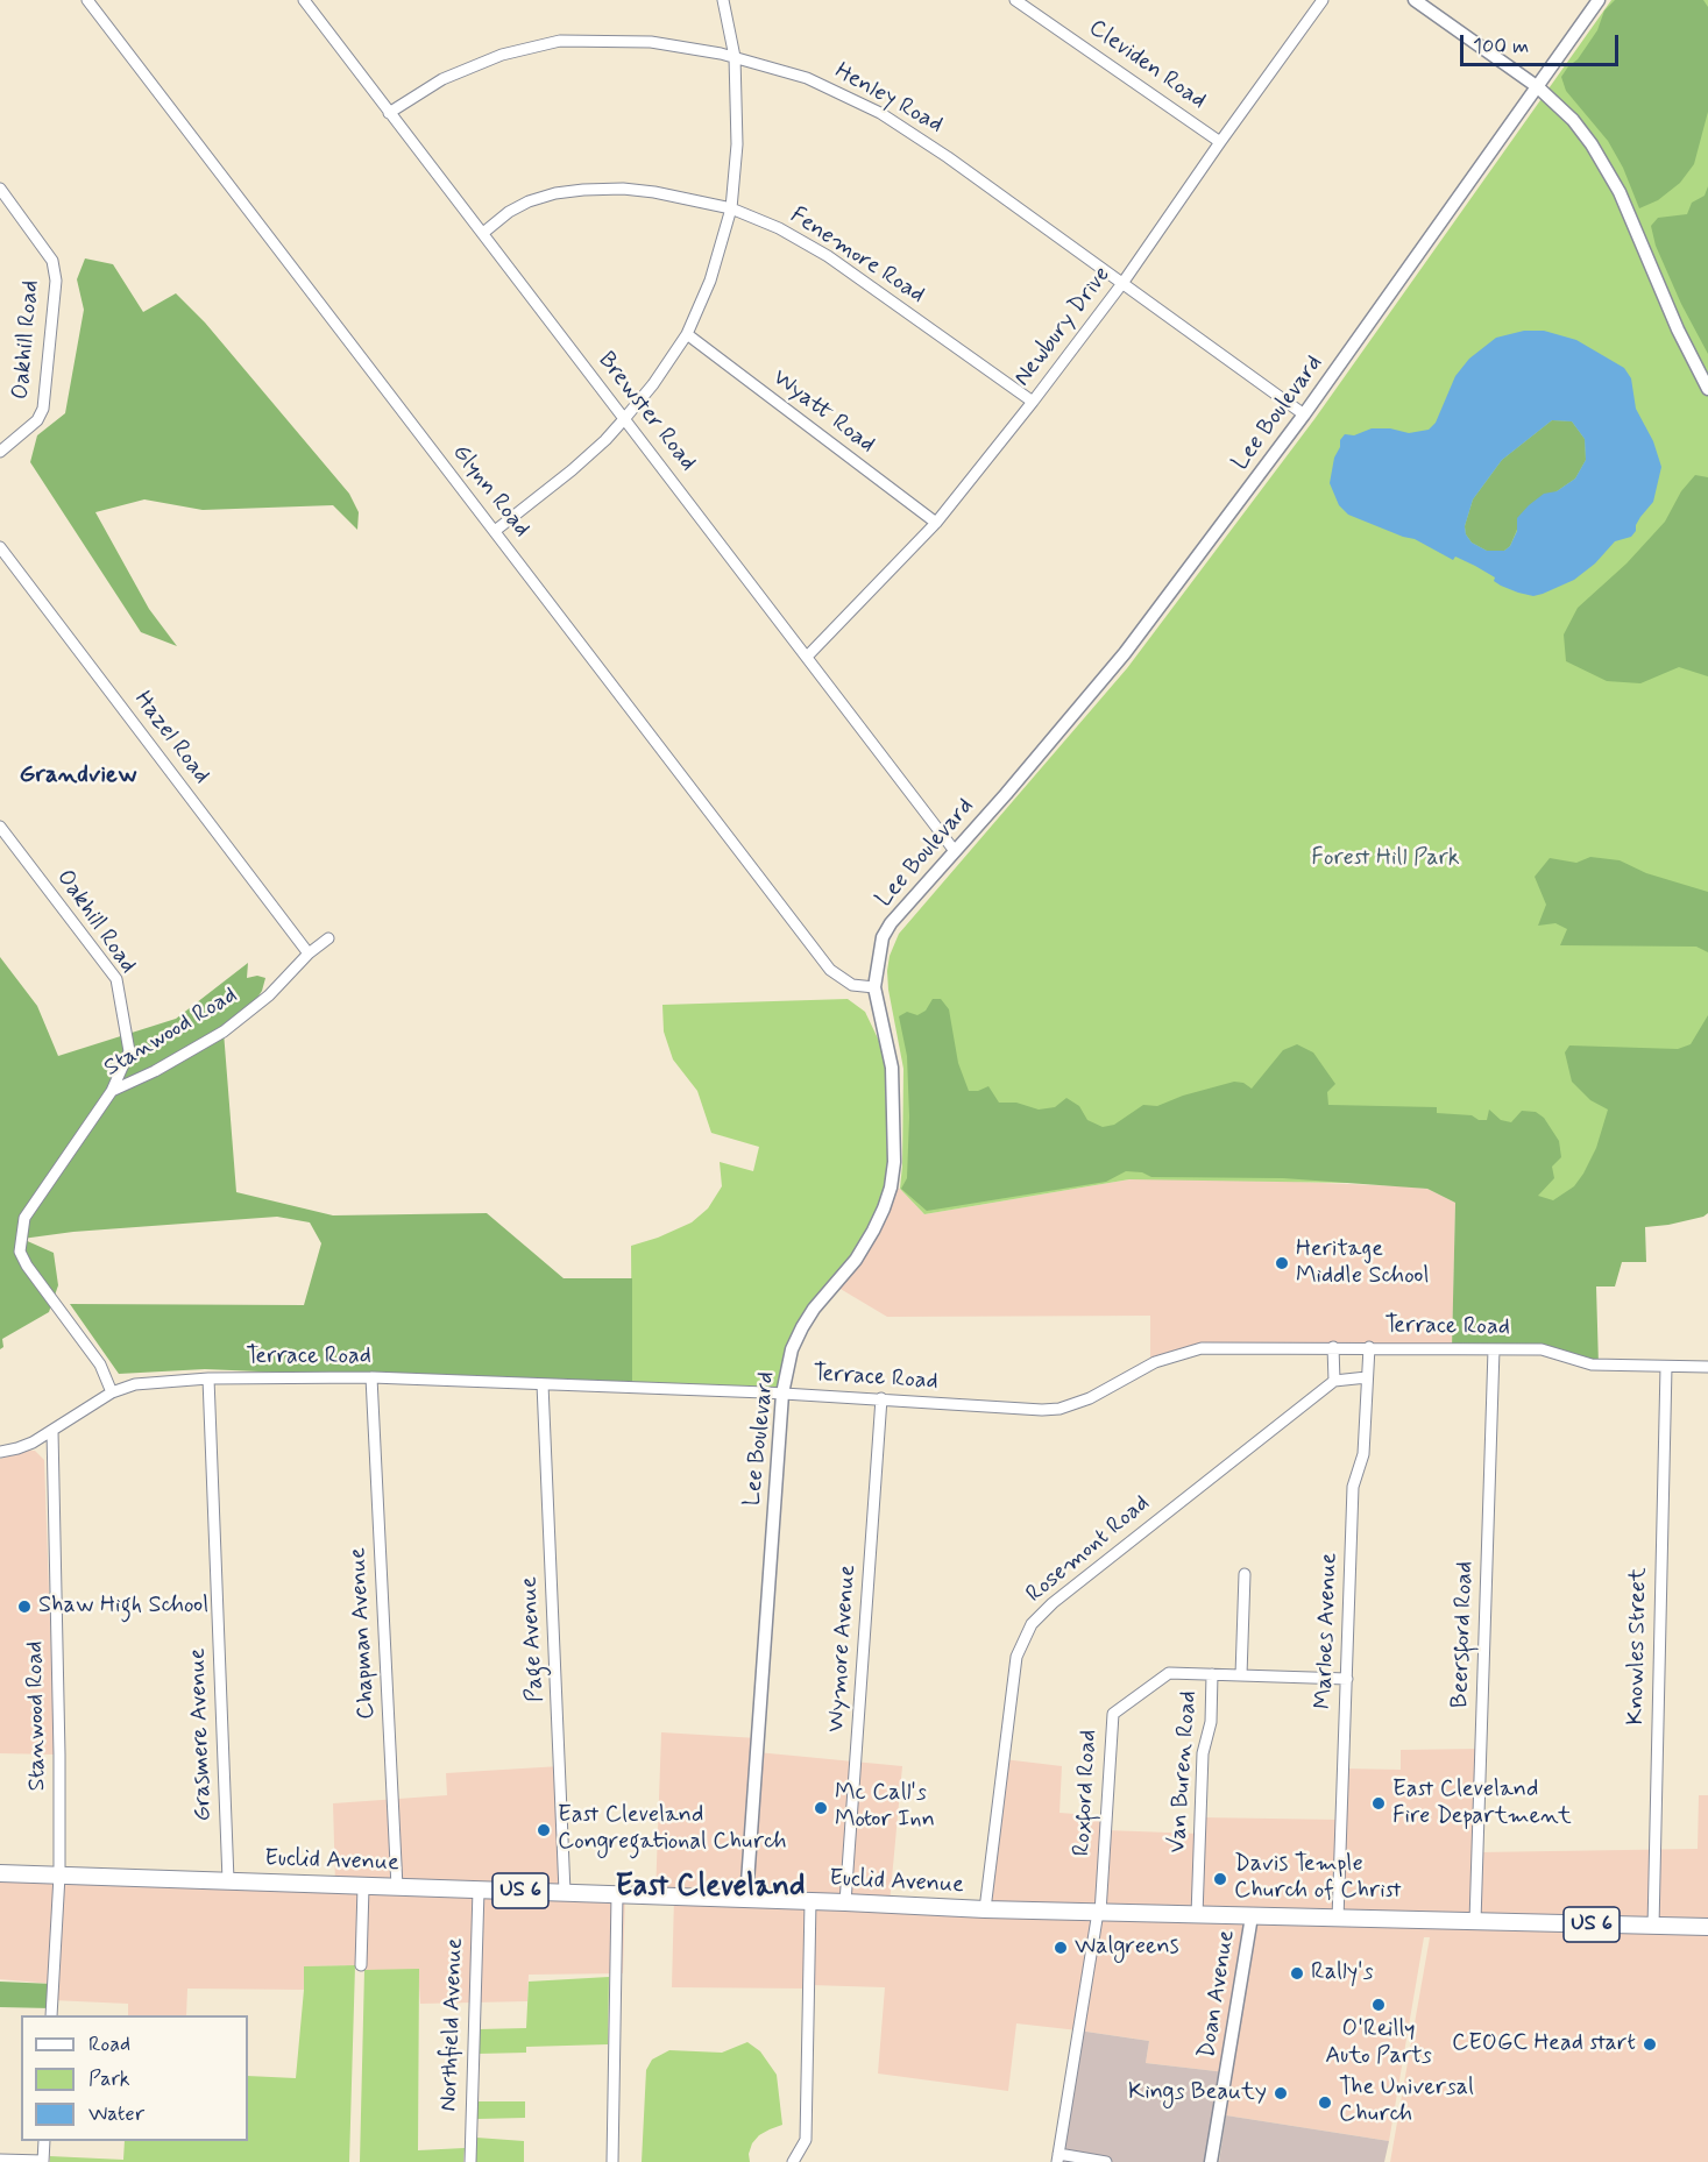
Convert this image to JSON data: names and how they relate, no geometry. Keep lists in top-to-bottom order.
{
  "streets": {
    "main road": ["Euclid Avenue", "US 6"],
    "street": [
      "Cleviden Road",
      "Henley Road",
      "Fenemore Road",
      "Newbury Drive",
      "Oakhill Road",
      "Brewster Road",
      "Wyatt Road",
      "Lee Boulevard",
      "Glynn Road",
      "Hazel Road",
      "Stanwood Road",
      "Terrace Road",
      "Rosemont Road",
      "Marloes Avenue",
      "Chapman Avenue",
      "Beersford Road",
      "Page Avenue",
      "Knowles Street",
      "Wymore Avenue",
      "Grasmere Avenue",
      "Van Buren Road",
      "Roxford Road",
      "Doan Avenue",
      "Northfield Avenue"
    ]
  },
  "crossings": [
    ["Cleviden Road", "Newbury Drive"],
    ["Henley Road", "Newbury Drive"],
    ["Henley Road", "Brewster Road"],
    ["Henley Road", "Lee Boulevard"],
    ["Fenemore Road", "Newbury Drive"],
    ["Fenemore Road", "Brewster Road"],
    ["Newbury Drive", "Brewster Road"],
    ["Newbury Drive", "Wyatt Road"],
    ["Oakhill Road", "Stanwood Road"],
    ["Brewster Road", "Lee Boulevard"],
    ["Lee Boulevard", "Glynn Road"],
    ["Lee Boulevard", "Terrace Road"],
    ["Lee Boulevard", "Euclid Avenue"],
    ["Hazel Road", "Stanwood Road"],
    ["Stanwood Road", "Terrace Road"],
    ["Stanwood Road", "Euclid Avenue"],
    ["Terrace Road", "Marloes Avenue"],
    ["Terrace Road", "Chapman Avenue"],
    ["Terrace Road", "Beersford Road"],
    ["Terrace Road", "Page Avenue"],
    ["Terrace Road", "Knowles Street"],
    ["Terrace Road", "Wymore Avenue"],
    ["Terrace Road", "Grasmere Avenue"],
    ["Rosemont Road", "Euclid Avenue"],
    ["Marloes Avenue", "Roxford Road"],
    ["Marloes Avenue", "Euclid Avenue"],
    ["Chapman Avenue", "Euclid Avenue"],
    ["Beersford Road", "Euclid Avenue"],
    ["Page Avenue", "Euclid Avenue"],
    ["Knowles Street", "Euclid Avenue"],
    ["Wymore Avenue", "Euclid Avenue"],
    ["Grasmere Avenue", "Euclid Avenue"],
    ["Van Buren Road", "Roxford Road"],
    ["Van Buren Road", "Euclid Avenue"],
    ["Roxford Road", "Euclid Avenue"],
    ["Euclid Avenue", "Doan Avenue"],
    ["Euclid Avenue", "Northfield Avenue"]
  ],
  "districts": ["Grandview", "East Cleveland"],
  "parks": ["Forest Hill Park"],
  "places": [
    "Heritage Middle School",
    "Shaw High School",
    "East Cleveland Fire Department",
    "Mc Call's Motor Inn",
    "East Cleveland Congregational Church",
    "Davis Temple Church of Christ",
    "Walgreens",
    "Rally's",
    "O'Reilly Auto Parts",
    "CEOGC Head start",
    "Kings Beauty",
    "The Universal Church"
  ],
  "legend": ["Road", "Park", "Water"],
  "scale_bar": "100 m"
}
